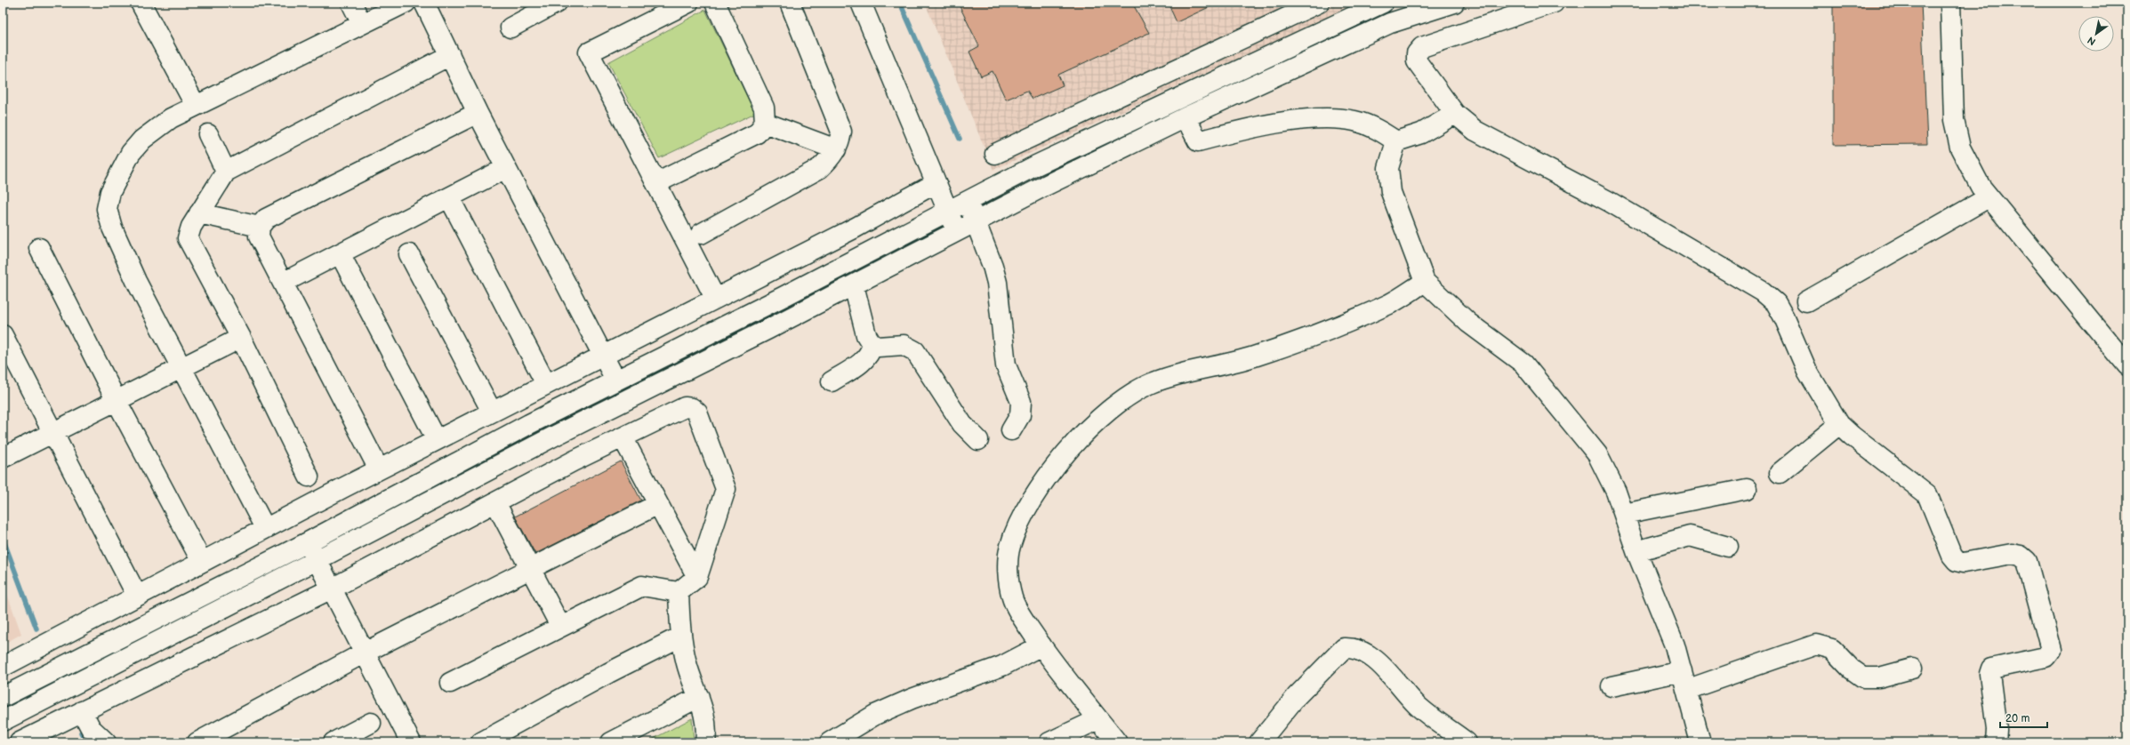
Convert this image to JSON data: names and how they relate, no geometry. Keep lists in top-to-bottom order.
{
  "scale_bar": "20 m",
  "north": "bottom left"
}
